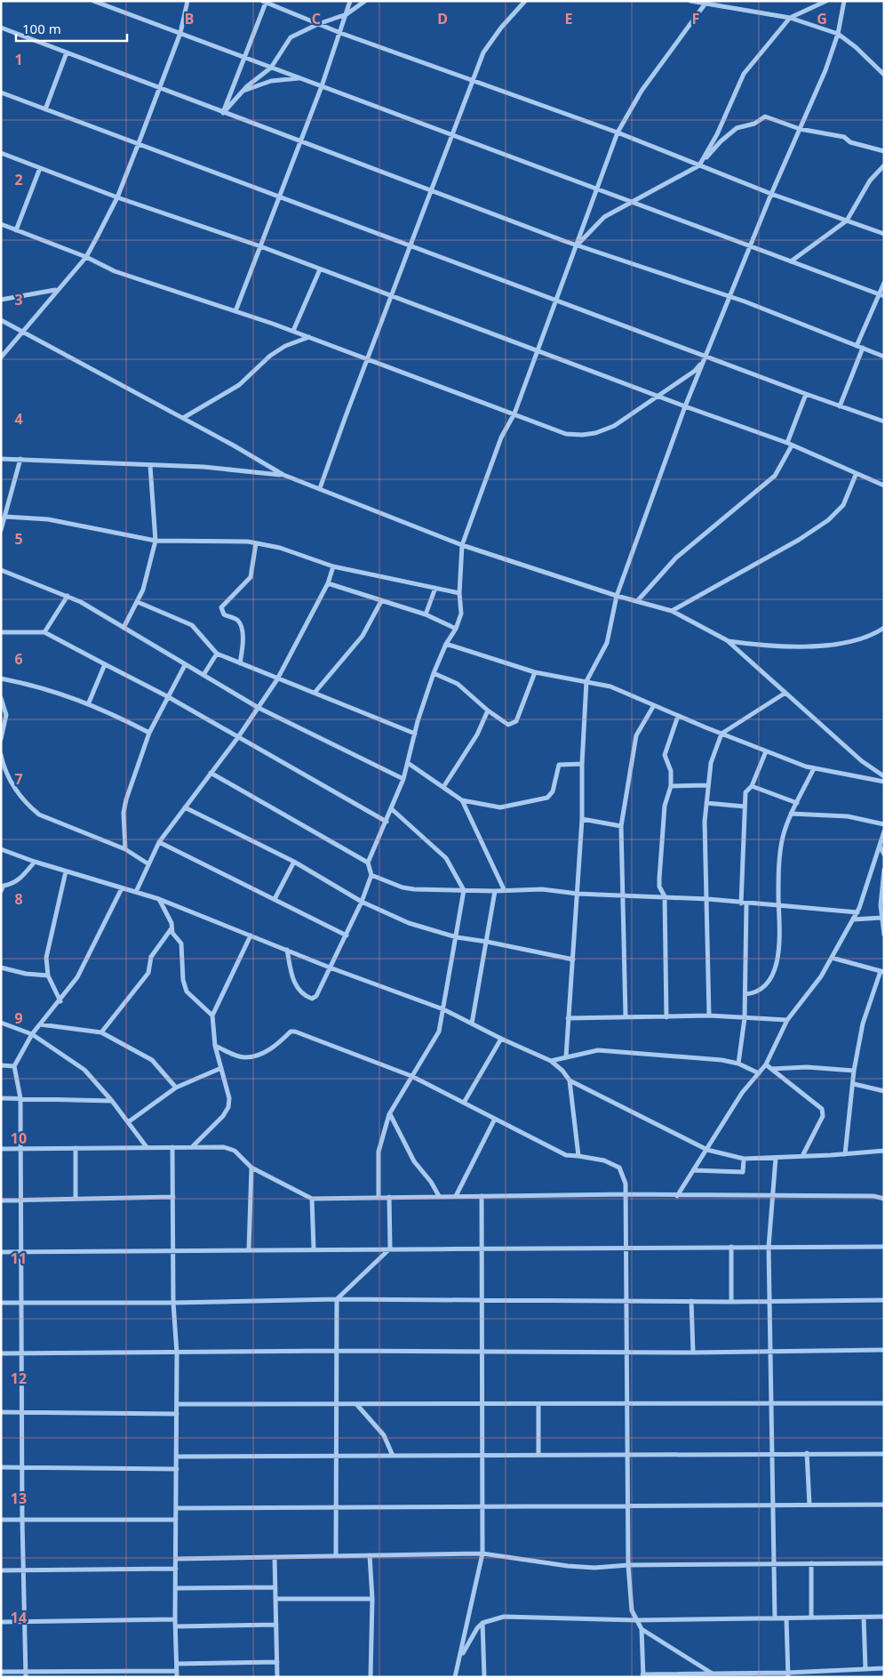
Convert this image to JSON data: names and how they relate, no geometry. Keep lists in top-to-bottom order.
{
  "scale_bar": "100 m",
  "grid": {
    "columns": [
      "B",
      "C",
      "D",
      "E",
      "F",
      "G"
    ],
    "rows": [
      "1",
      "2",
      "3",
      "4",
      "5",
      "6",
      "7",
      "8",
      "9",
      "10",
      "11",
      "12",
      "13",
      "14"
    ]
  }
}
